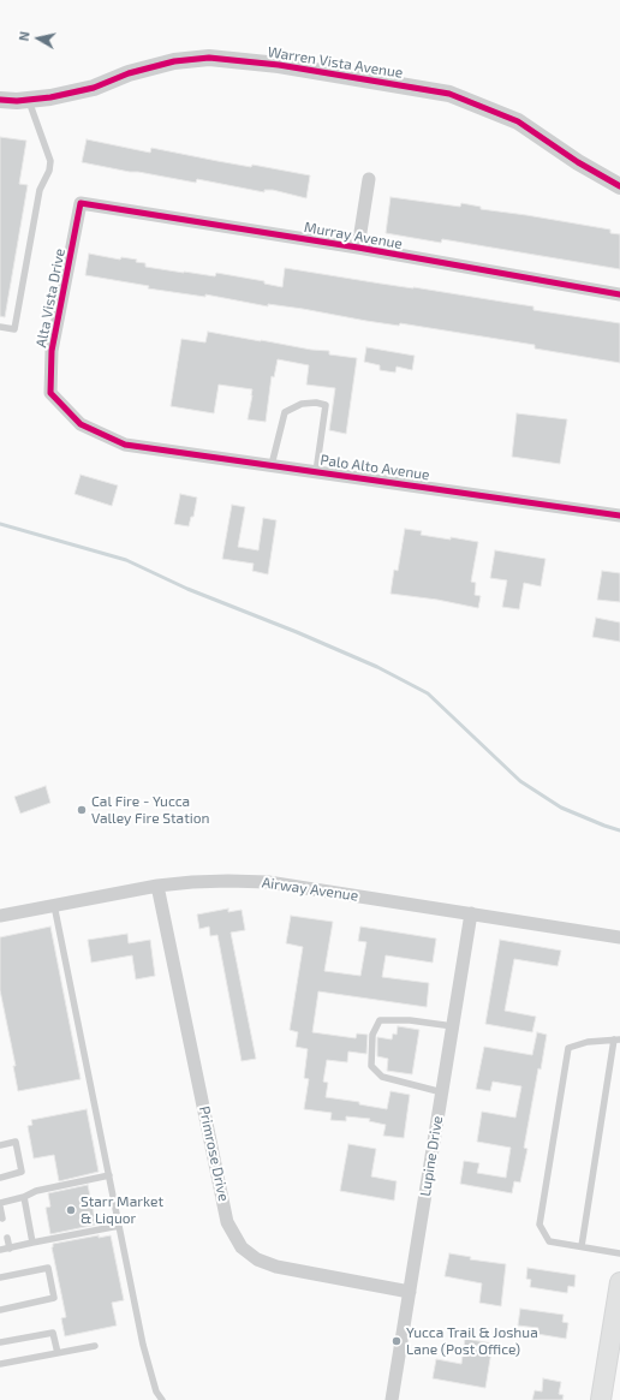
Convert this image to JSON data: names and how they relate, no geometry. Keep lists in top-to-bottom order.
{
  "streets": {
    "street": [
      "Warren Vista Avenue",
      "Murray Avenue",
      "Alta Vista Drive",
      "Palo Alto Avenue",
      "Airway Avenue",
      "Primrose Drive",
      "Lupine Drive"
    ]
  },
  "crossings": [
    ["Murray Avenue", "Alta Vista Drive"],
    ["Alta Vista Drive", "Palo Alto Avenue"],
    ["Airway Avenue", "Primrose Drive"],
    ["Airway Avenue", "Lupine Drive"],
    ["Primrose Drive", "Lupine Drive"]
  ],
  "places": ["Cal Fire - Yucca Valley Fire Station", "Starr Market & Liquor", "Yucca Trail & Joshua Lane (Post Office)"],
  "north": "left"
}
